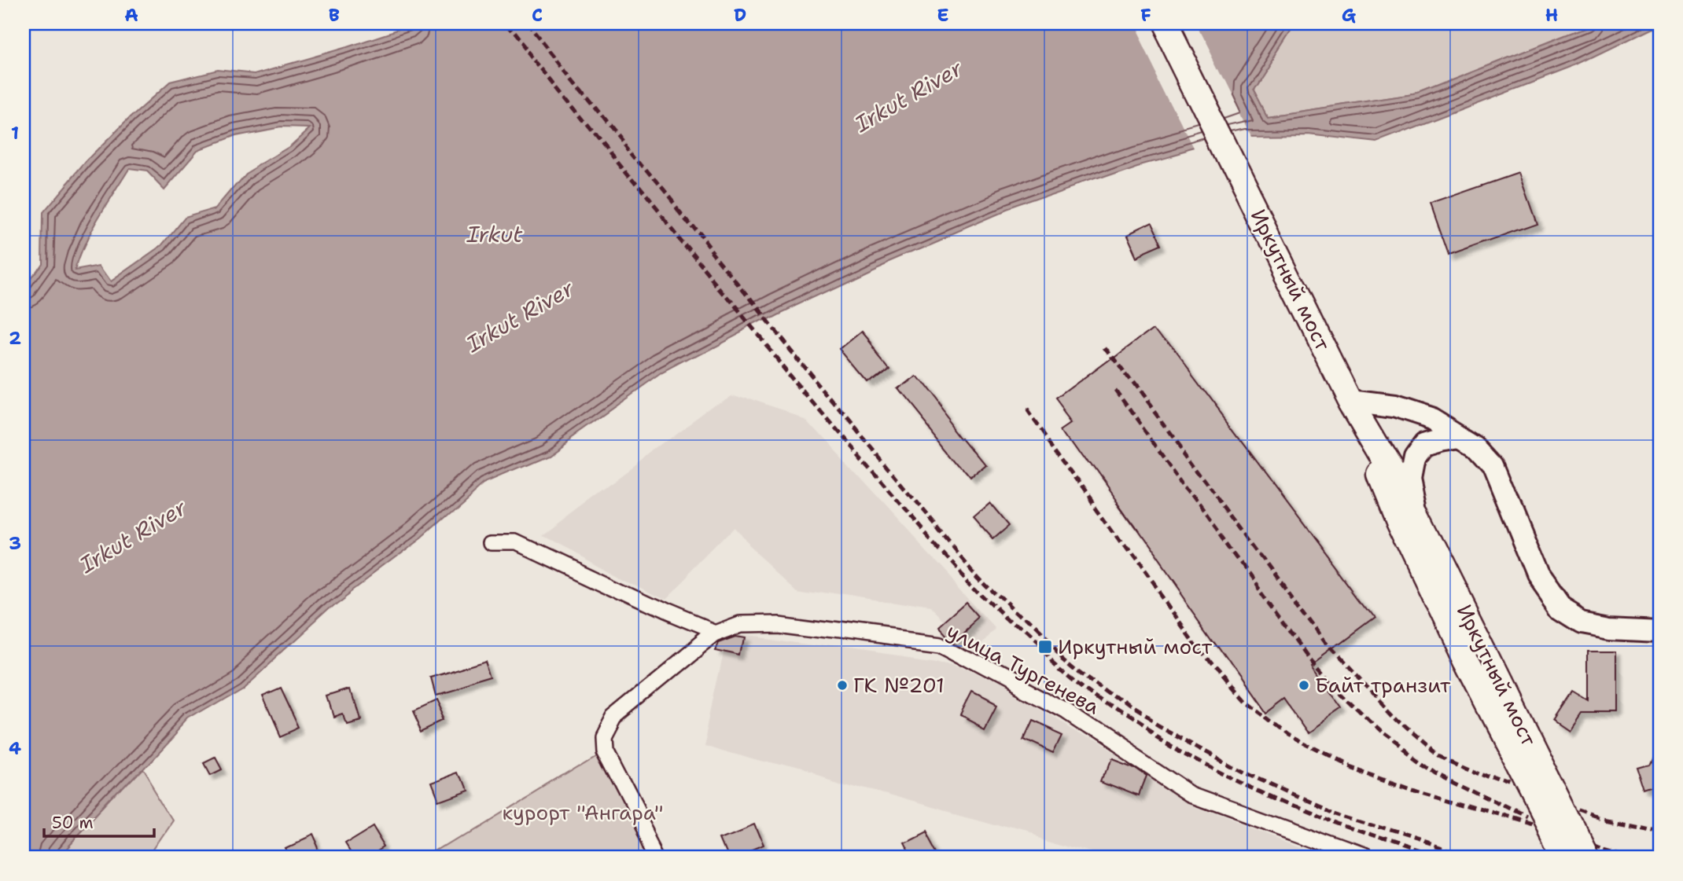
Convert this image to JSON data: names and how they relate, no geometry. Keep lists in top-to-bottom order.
{
  "streets": {
    "main road": ["Иркутный мост"],
    "street": ["улица Тургенева"]
  },
  "water": ["Irkut River", "Irkut"],
  "parks": ["курорт \"Ангара\""],
  "places": {
    "transit": ["Иркутный мост"],
    "other": ["ГК №201", "Байт транзит"]
  },
  "scale_bar": "50 m",
  "grid": {
    "columns": [
      "A",
      "B",
      "C",
      "D",
      "E",
      "F",
      "G",
      "H"
    ],
    "rows": [
      "1",
      "2",
      "3",
      "4"
    ]
  }
}
